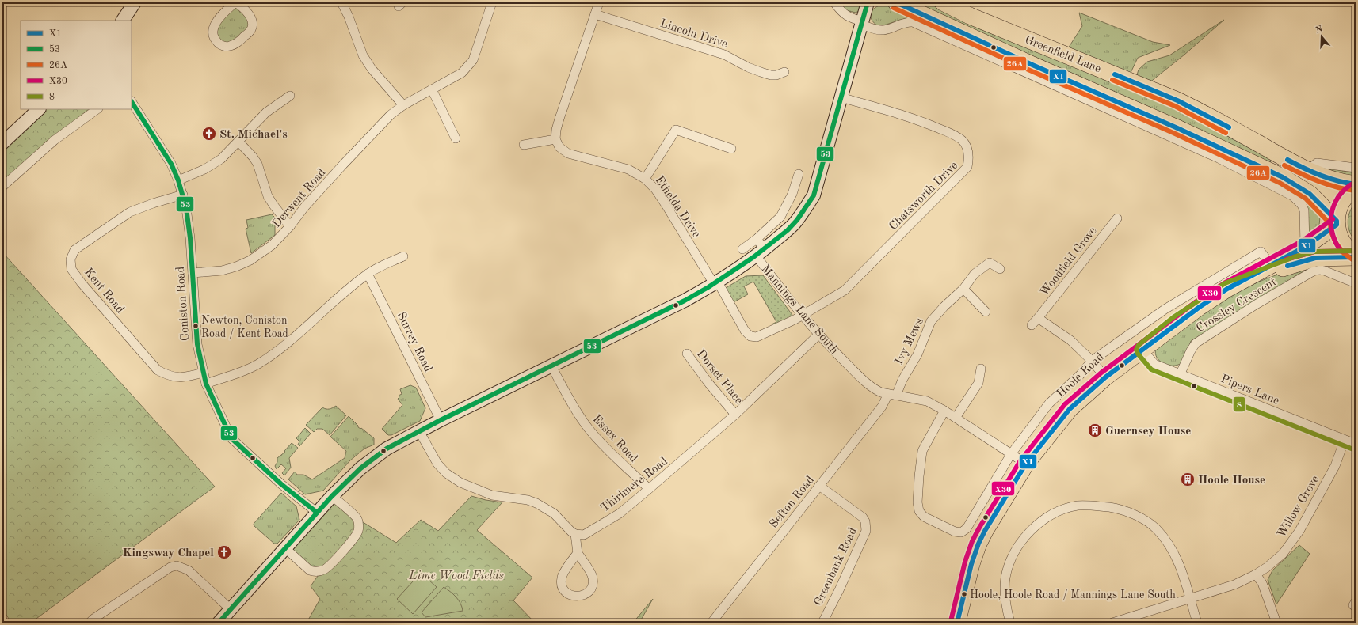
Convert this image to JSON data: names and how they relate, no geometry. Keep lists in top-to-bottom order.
{
  "streets": {
    "highway": ["Greenfield Lane", "Hoole Road"],
    "street": [
      "Lincoln Drive",
      "Chatsworth Drive",
      "Derwent Road",
      "Ethelda Drive",
      "Woodfield Grove",
      "Kent Road",
      "Coniston Road",
      "Crossley Crescent",
      "Mannings Lane South",
      "Ivy Mews",
      "Surrey Road",
      "Dorset Place",
      "Pipers Lane",
      "Essex Road",
      "Thirlmere Road",
      "Sefton Road",
      "Willow Grove",
      "Greenbank Road"
    ]
  },
  "crossings": [
    ["Greenfield Lane", "Hoole Road"],
    ["Chatsworth Drive", "Ethelda Drive"],
    ["Chatsworth Drive", "Mannings Lane South"],
    ["Derwent Road", "Coniston Road"],
    ["Kent Road", "Coniston Road"],
    ["Crossley Crescent", "Pipers Lane"],
    ["Mannings Lane South", "Ivy Mews"],
    ["Mannings Lane South", "Hoole Road"],
    ["Mannings Lane South", "Thirlmere Road"],
    ["Mannings Lane South", "Sefton Road"],
    ["Ivy Mews", "Sefton Road"],
    ["Hoole Road", "Pipers Lane"],
    ["Dorset Place", "Thirlmere Road"],
    ["Pipers Lane", "Willow Grove"],
    ["Essex Road", "Thirlmere Road"],
    ["Sefton Road", "Greenbank Road"]
  ],
  "parks": ["Lime Wood Fields"],
  "places": {
    "church": ["St. Michael's", "Kingsway Chapel"],
    "other": ["Newton, Coniston Road / Kent Road", "Hoole, Hoole Road / Mannings Lane South"],
    "building": ["Guernsey House", "Hoole House"]
  },
  "lines": [
    "transit line X1",
    "transit line 53",
    "transit line 26A",
    "transit line X30",
    "transit line 8"
  ],
  "legend": [
    "X1",
    "53",
    "26A",
    "X30",
    "8"
  ],
  "north": "top"
}
